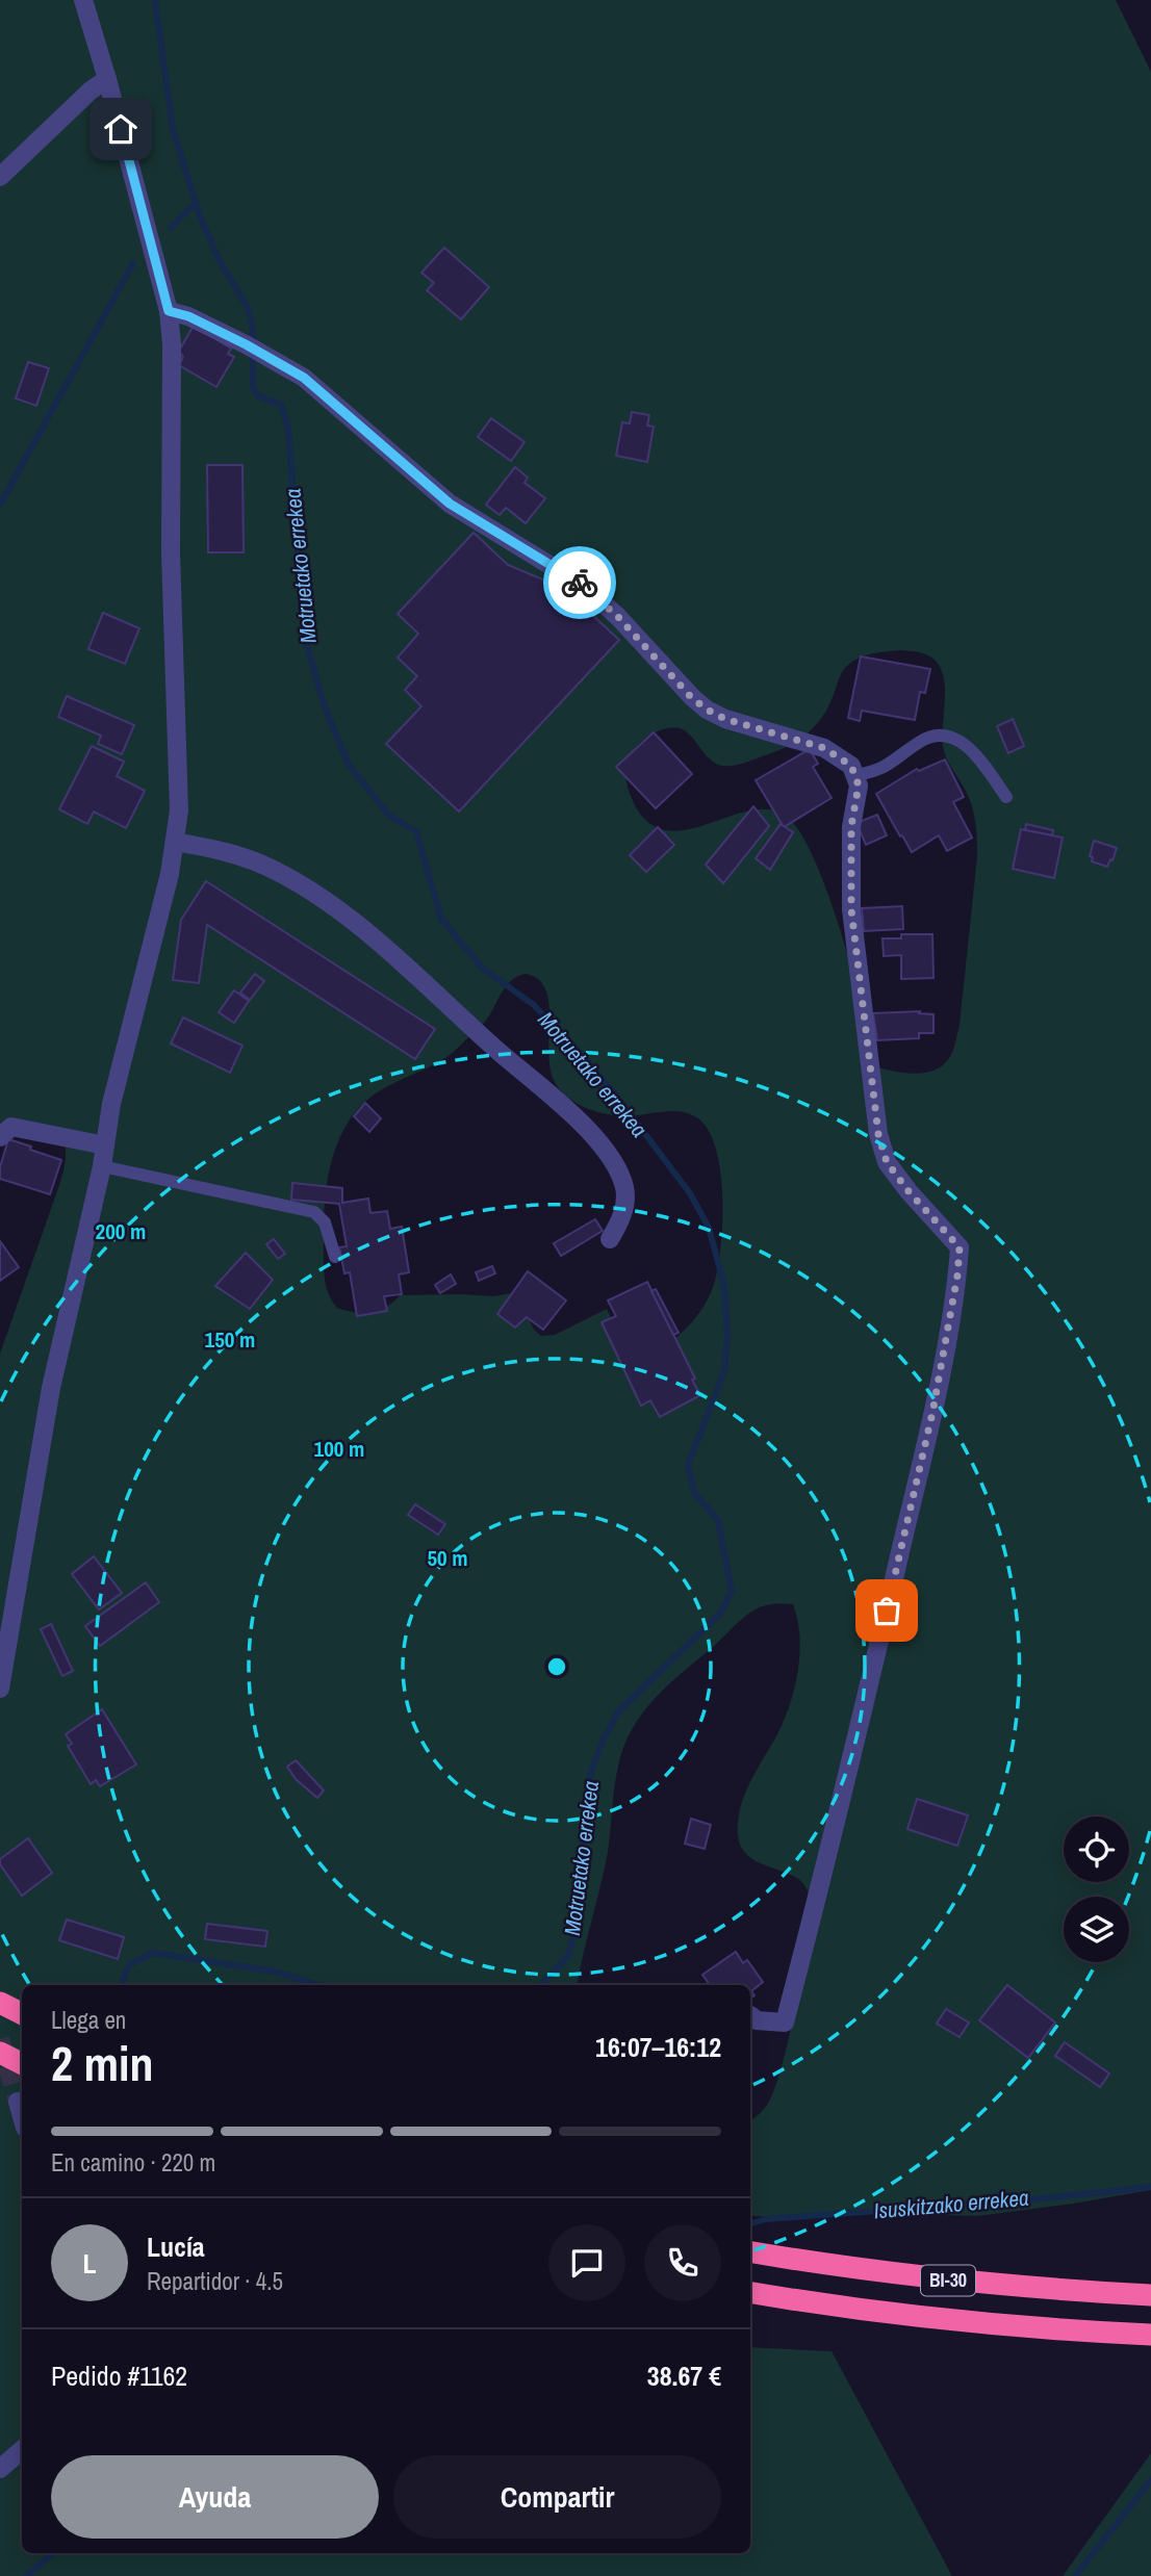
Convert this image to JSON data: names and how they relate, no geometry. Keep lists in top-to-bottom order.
{
  "streets": {
    "highway": ["BI-30"]
  },
  "water": ["Motruetako errekea", "Isuskitzako errekea"],
  "page": {
    "heading": ["2 min", "Llega en", "16:07–16:12"],
    "panel": [
      "Lucía",
      "Repartidor · 4.5",
      "Pedido #1162",
      "38.67 €"
    ],
    "bar": "En camino · 220 m",
    "round": "L",
    "buttons": ["Ayuda", "Compartir"]
  },
  "rings": [
    "200 m",
    "150 m",
    "100 m",
    "50 m"
  ]
}
